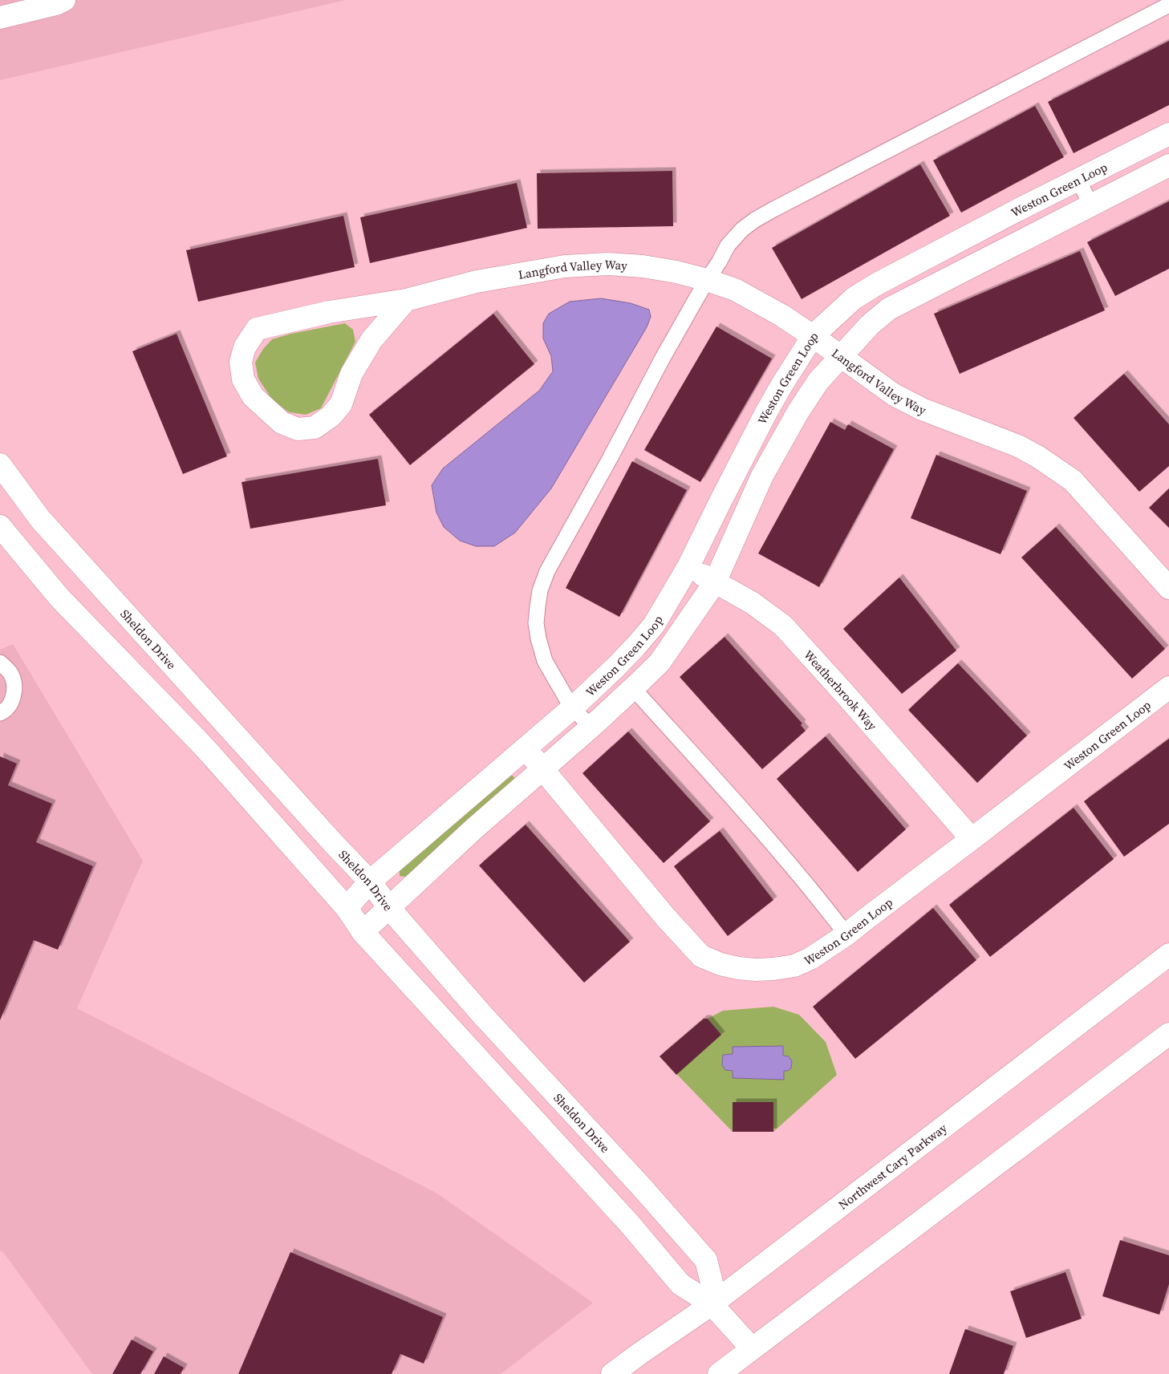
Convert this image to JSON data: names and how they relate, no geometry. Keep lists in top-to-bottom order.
{
  "streets": {
    "street": [
      "Weston Green Loop",
      "Langford Valley Way",
      "Sheldon Drive",
      "Weatherbrook Way",
      "Northwest Cary Parkway"
    ]
  },
  "crossings": [
    ["Weston Green Loop", "Langford Valley Way"],
    ["Weston Green Loop", "Sheldon Drive"],
    ["Weston Green Loop", "Weatherbrook Way"],
    ["Sheldon Drive", "Northwest Cary Parkway"]
  ]
}
